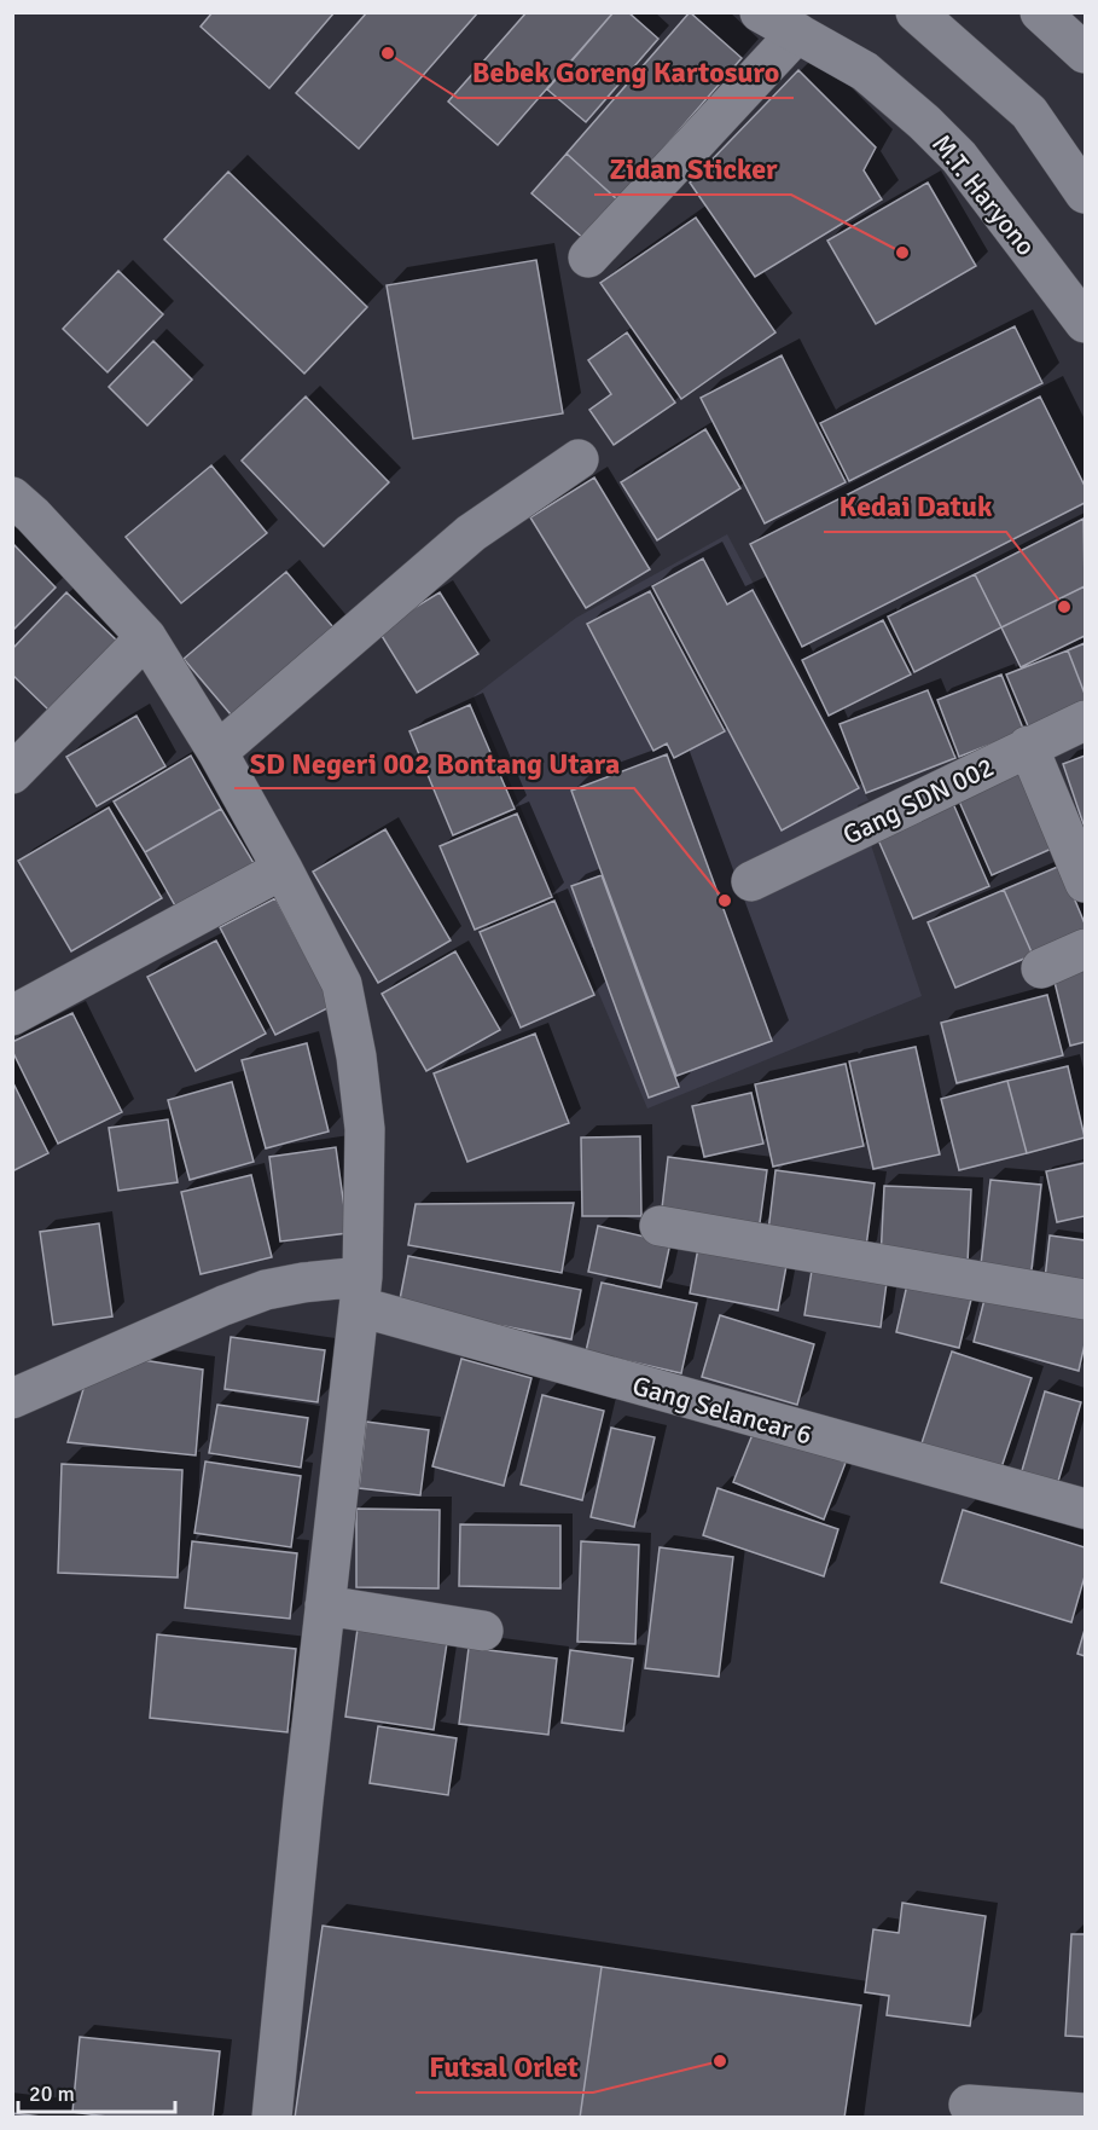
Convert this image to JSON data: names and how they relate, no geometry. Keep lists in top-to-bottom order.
{
  "streets": {
    "street": ["M.T. Haryono", "Gang SDN 002", "Gang Selancar 6"]
  },
  "places": [
    "Bebek Goreng Kartosuro",
    "Zidan Sticker",
    "Kedai Datuk",
    "SD Negeri 002 Bontang Utara",
    "Futsal Orlet"
  ],
  "scale_bar": "20 m"
}
